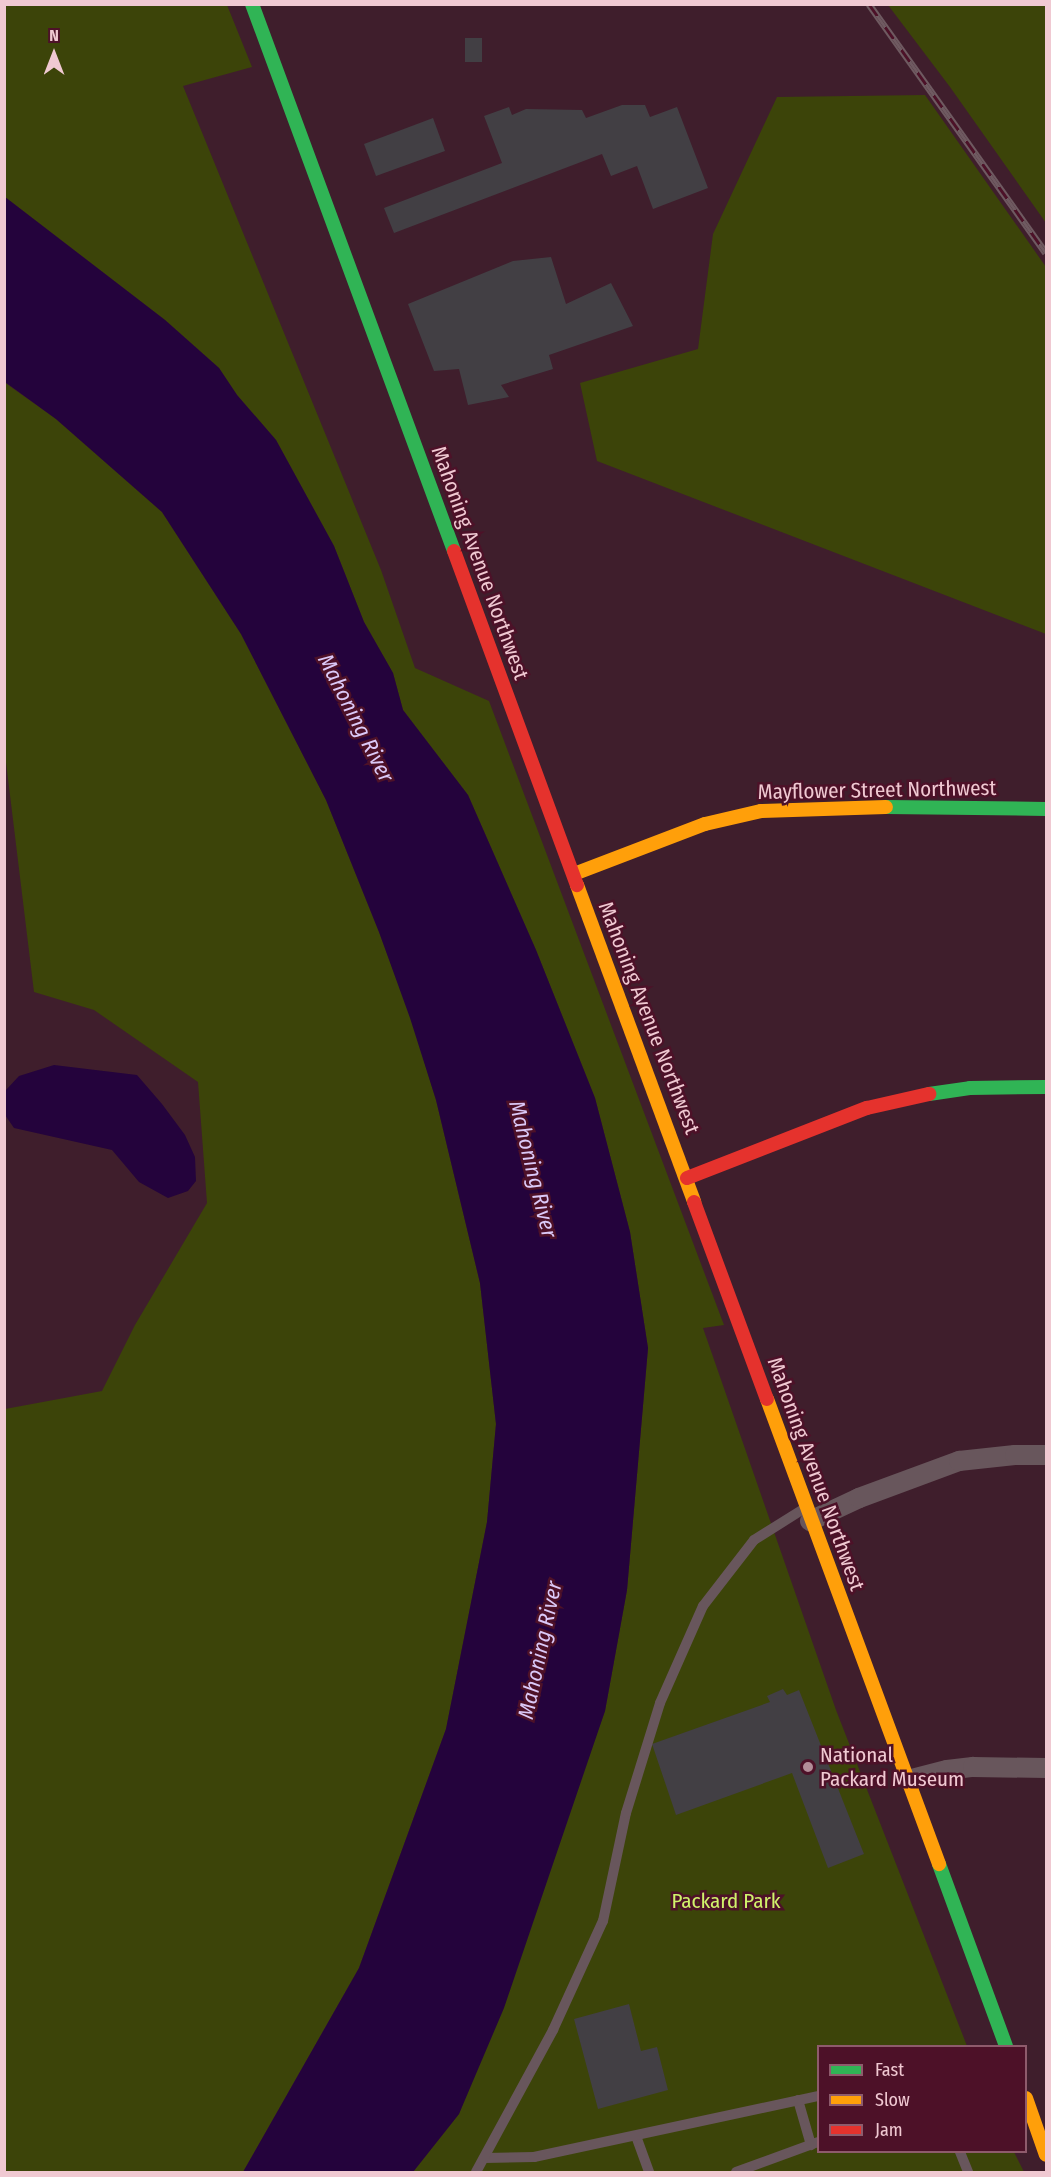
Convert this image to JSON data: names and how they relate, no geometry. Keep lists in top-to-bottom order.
{
  "streets": {
    "main road": ["Mahoning Avenue Northwest", "Mayflower Street Northwest"]
  },
  "crossings": [
    ["Mahoning Avenue Northwest", "Mayflower Street Northwest"]
  ],
  "water": ["Mahoning River"],
  "parks": ["Packard Park"],
  "places": ["National Packard Museum"],
  "legend": ["Fast", "Slow", "Jam"],
  "north": "top"
}
